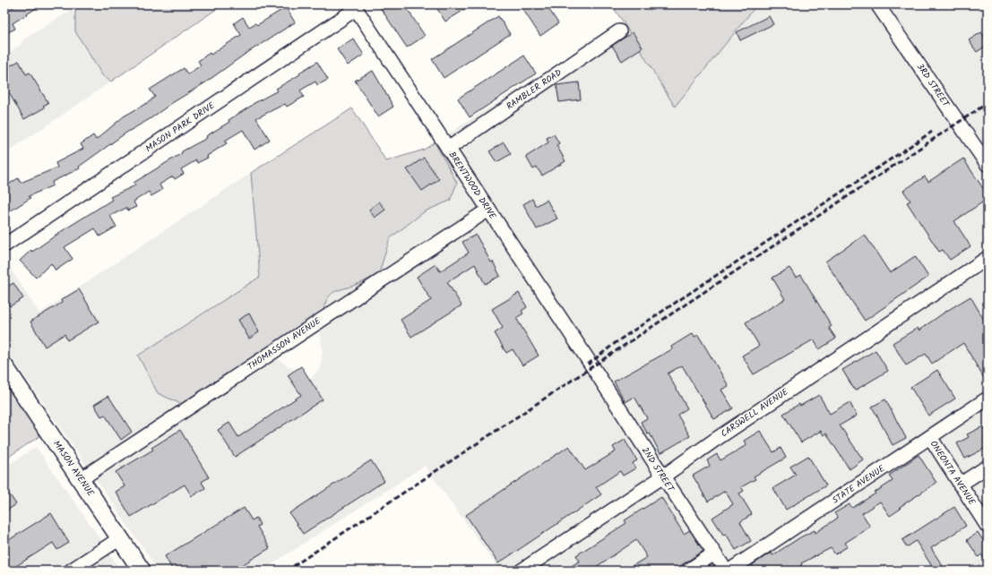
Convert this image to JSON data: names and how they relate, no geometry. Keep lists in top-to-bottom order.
{
  "streets": {
    "main road": ["MASON AVENUE"],
    "street": [
      "3RD STREET",
      "RAMBLER ROAD",
      "MASON PARK DRIVE",
      "BRENTWOOD DRIVE",
      "THOMASSON AVENUE",
      "CARSWELL AVENUE",
      "2ND STREET",
      "ONEONTA AVENUE",
      "STATE AVENUE"
    ]
  },
  "crossings": [
    ["RAMBLER ROAD", "BRENTWOOD DRIVE"],
    ["MASON PARK DRIVE", "BRENTWOOD DRIVE"],
    ["BRENTWOOD DRIVE", "THOMASSON AVENUE"],
    ["BRENTWOOD DRIVE", "2ND STREET"],
    ["THOMASSON AVENUE", "MASON AVENUE"],
    ["CARSWELL AVENUE", "2ND STREET"],
    ["ONEONTA AVENUE", "STATE AVENUE"]
  ]
}
